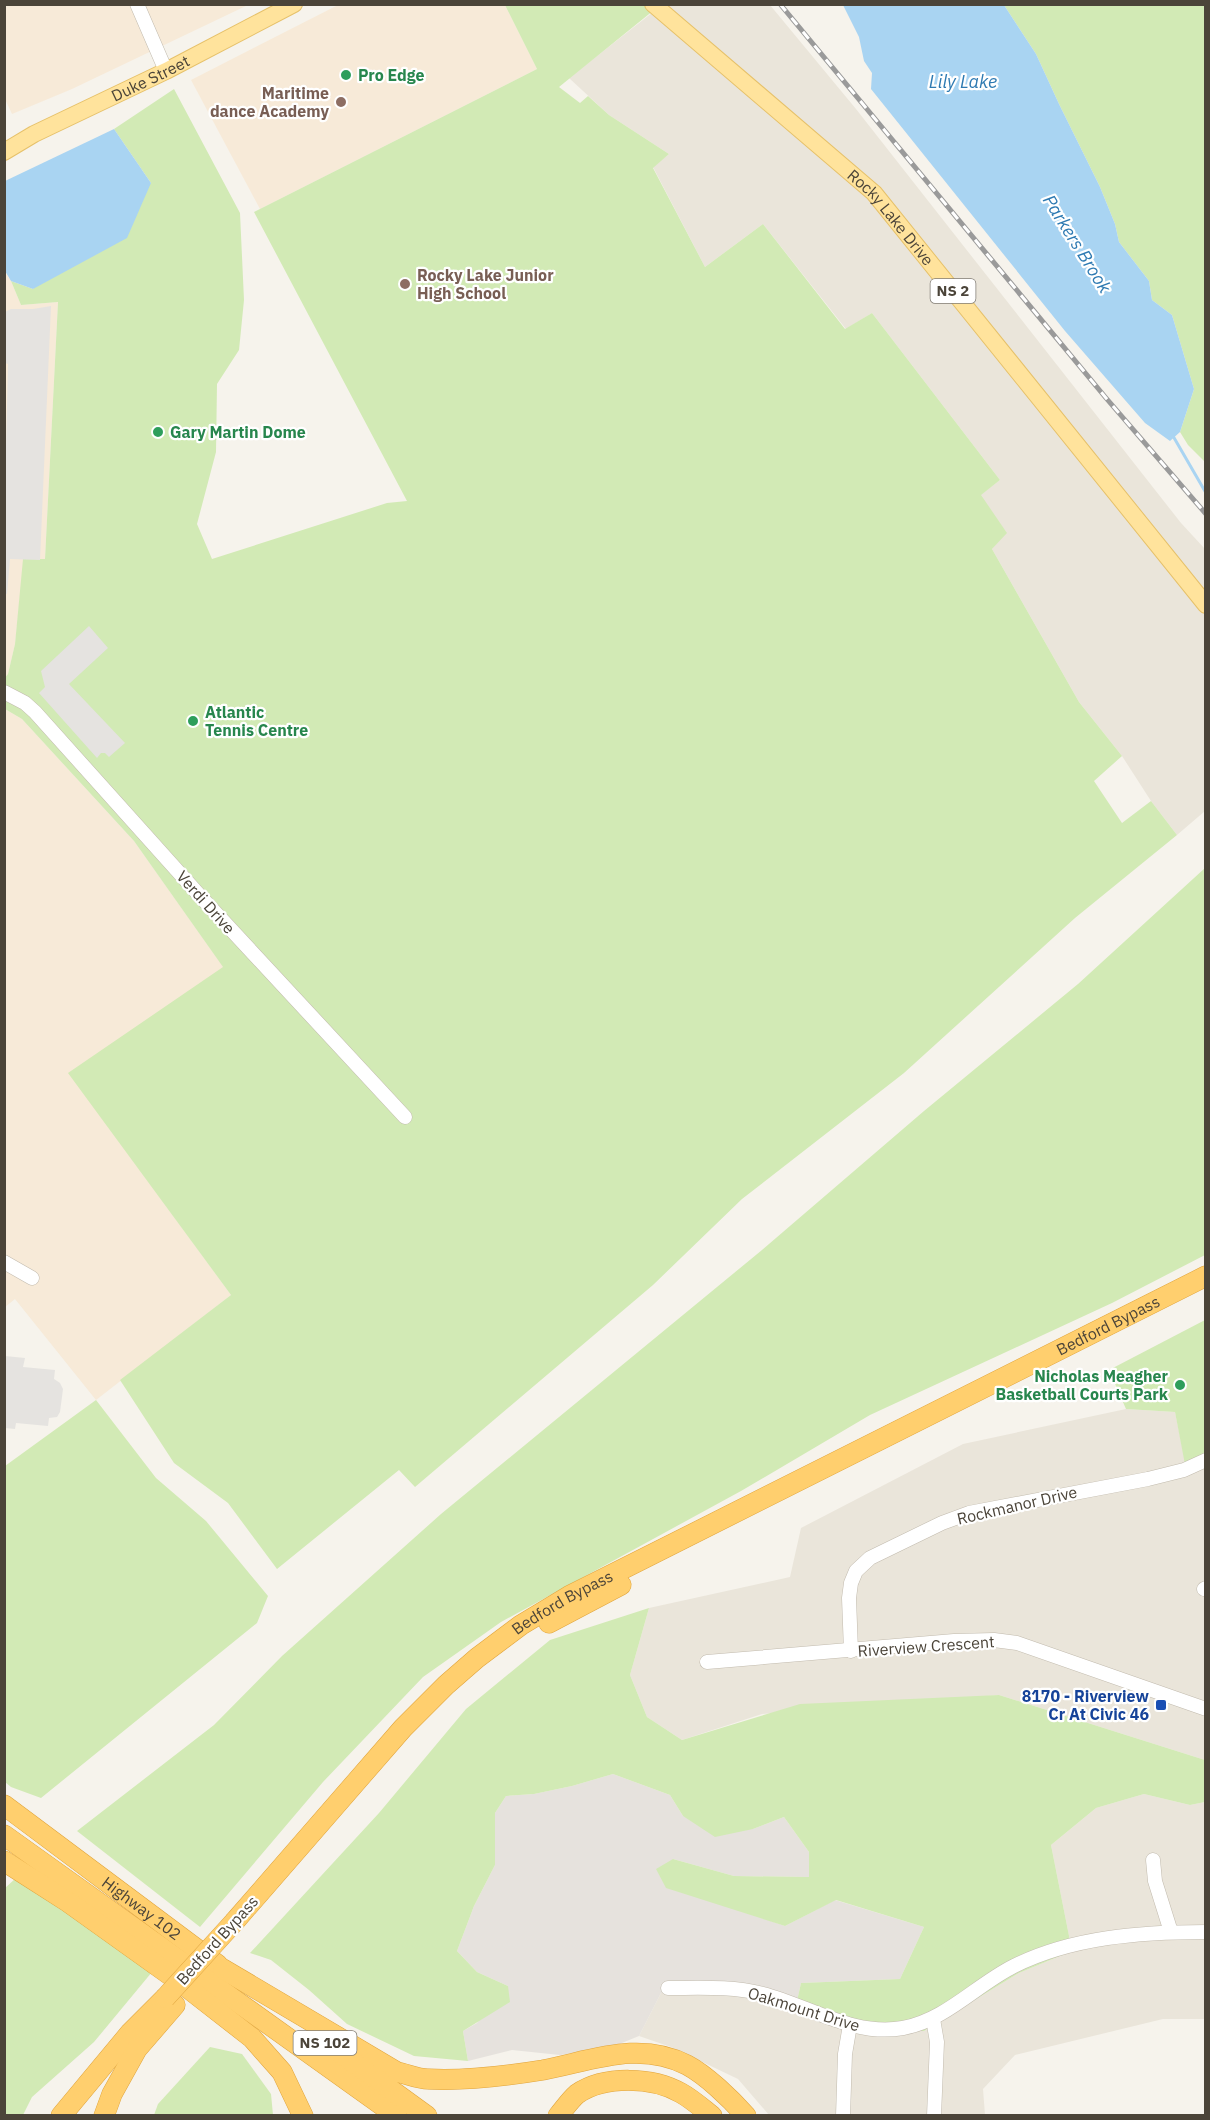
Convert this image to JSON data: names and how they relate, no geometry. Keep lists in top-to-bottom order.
{
  "streets": {
    "highway": ["Bedford Bypass", "Highway 102", "NS 102"],
    "main road": ["Duke Street", "Rocky Lake Drive", "NS 2"],
    "street": [
      "Verdi Drive",
      "Rockmanor Drive",
      "Riverview Crescent",
      "Oakmount Drive"
    ]
  },
  "crossings": [
    ["Rockmanor Drive", "Riverview Crescent"]
  ],
  "water": ["Lily Lake", "Parkers Brook"],
  "places": {
    "other": [
      "Pro Edge",
      "Maritime dance Academy",
      "Rocky Lake Junior High School",
      "Gary Martin Dome",
      "Atlantic Tennis Centre",
      "Nicholas Meagher Basketball Courts Park"
    ],
    "transit": ["8170 - Riverview Cr At Civic 46"]
  }
}
